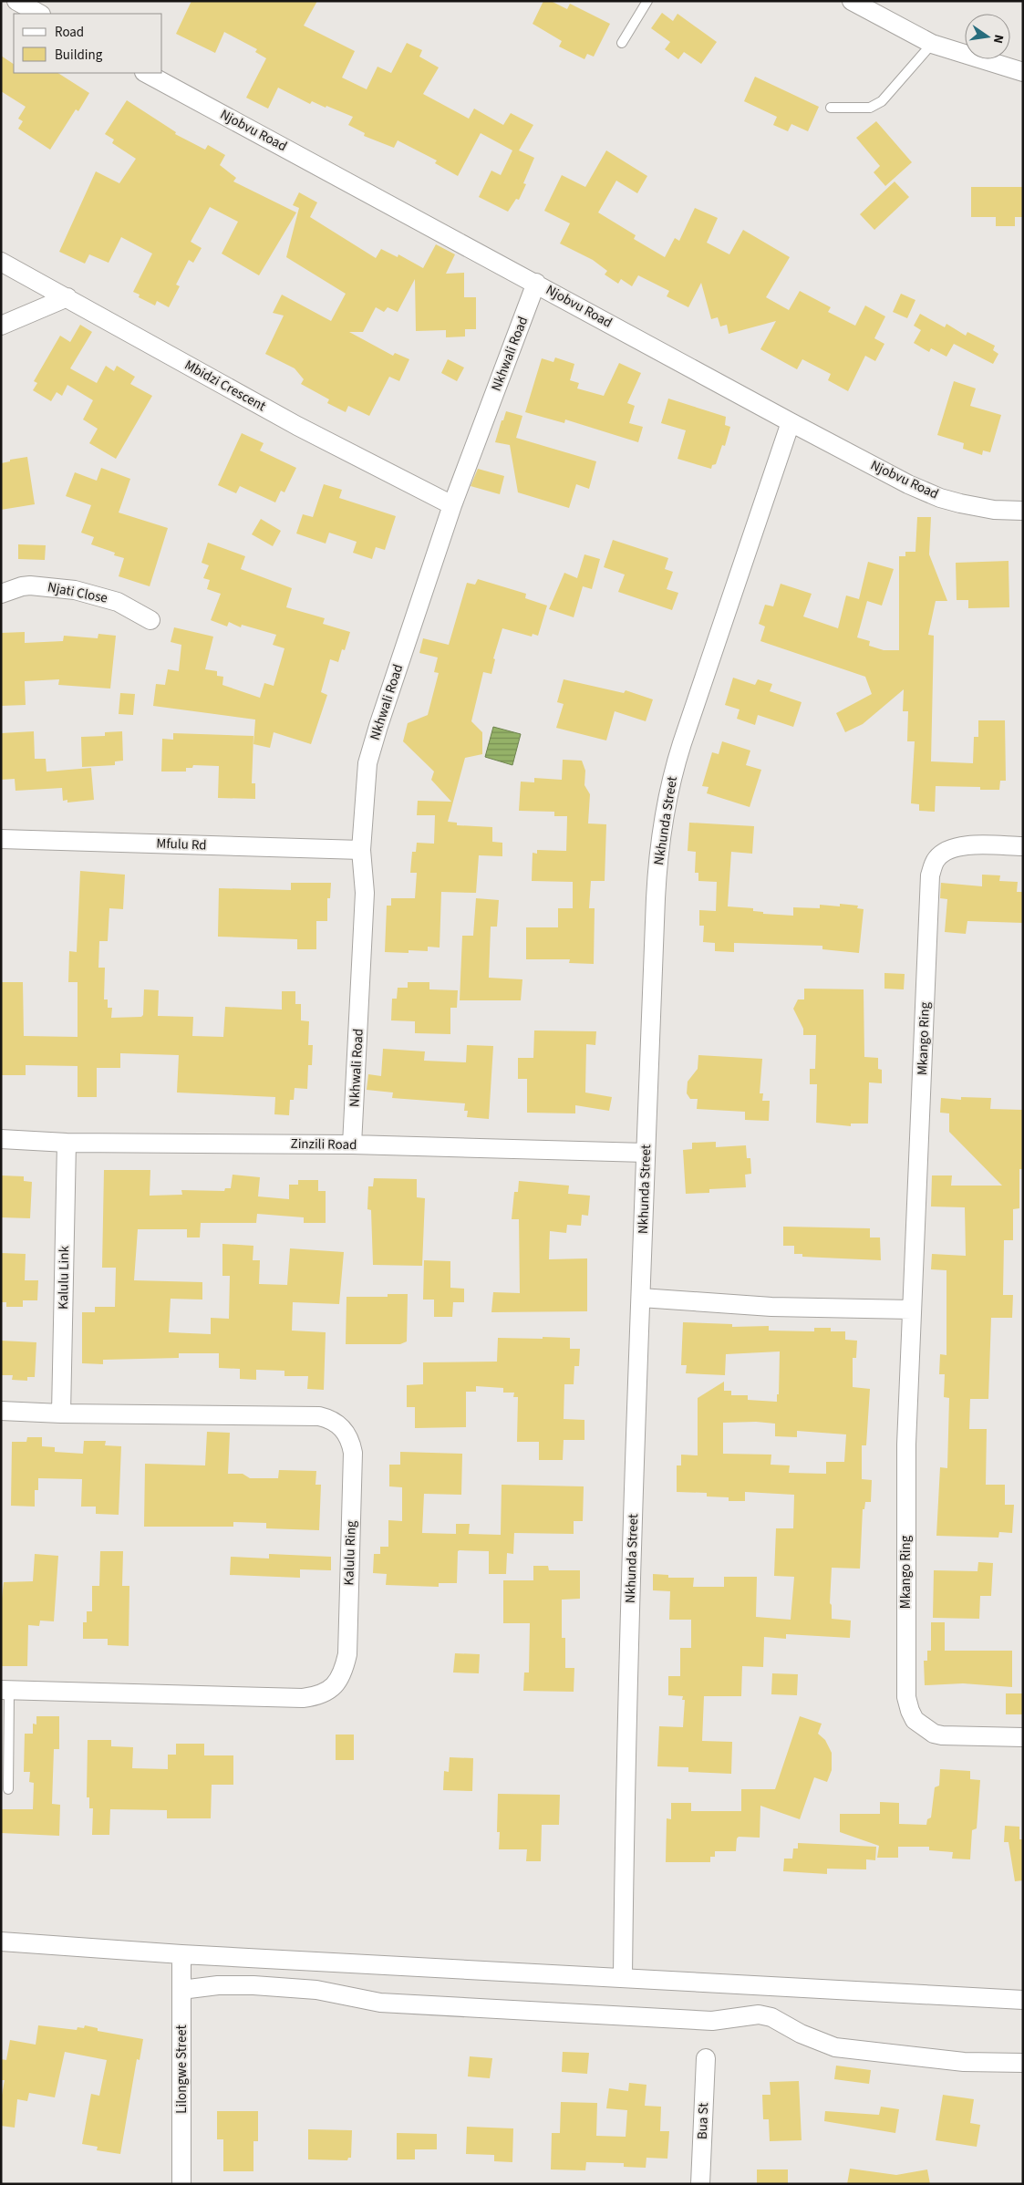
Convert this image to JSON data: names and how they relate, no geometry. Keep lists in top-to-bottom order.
{
  "streets": {
    "street": [
      "Njobvu Road",
      "Nkhwali Road",
      "Mbidzi Crescent",
      "Njati Close",
      "Nkhunda Street",
      "Mfulu Rd",
      "Mkango Ring",
      "Zinzili Road",
      "Kalulu Link",
      "Kalulu Ring",
      "Lilongwe Street",
      "Bua St"
    ]
  },
  "crossings": [
    ["Njobvu Road", "Nkhwali Road"],
    ["Njobvu Road", "Nkhunda Street"],
    ["Nkhwali Road", "Mbidzi Crescent"],
    ["Nkhwali Road", "Mfulu Rd"],
    ["Nkhwali Road", "Zinzili Road"],
    ["Nkhunda Street", "Zinzili Road"],
    ["Zinzili Road", "Kalulu Link"],
    ["Kalulu Link", "Kalulu Ring"]
  ],
  "legend": ["Road", "Building"],
  "north": "right"
}
